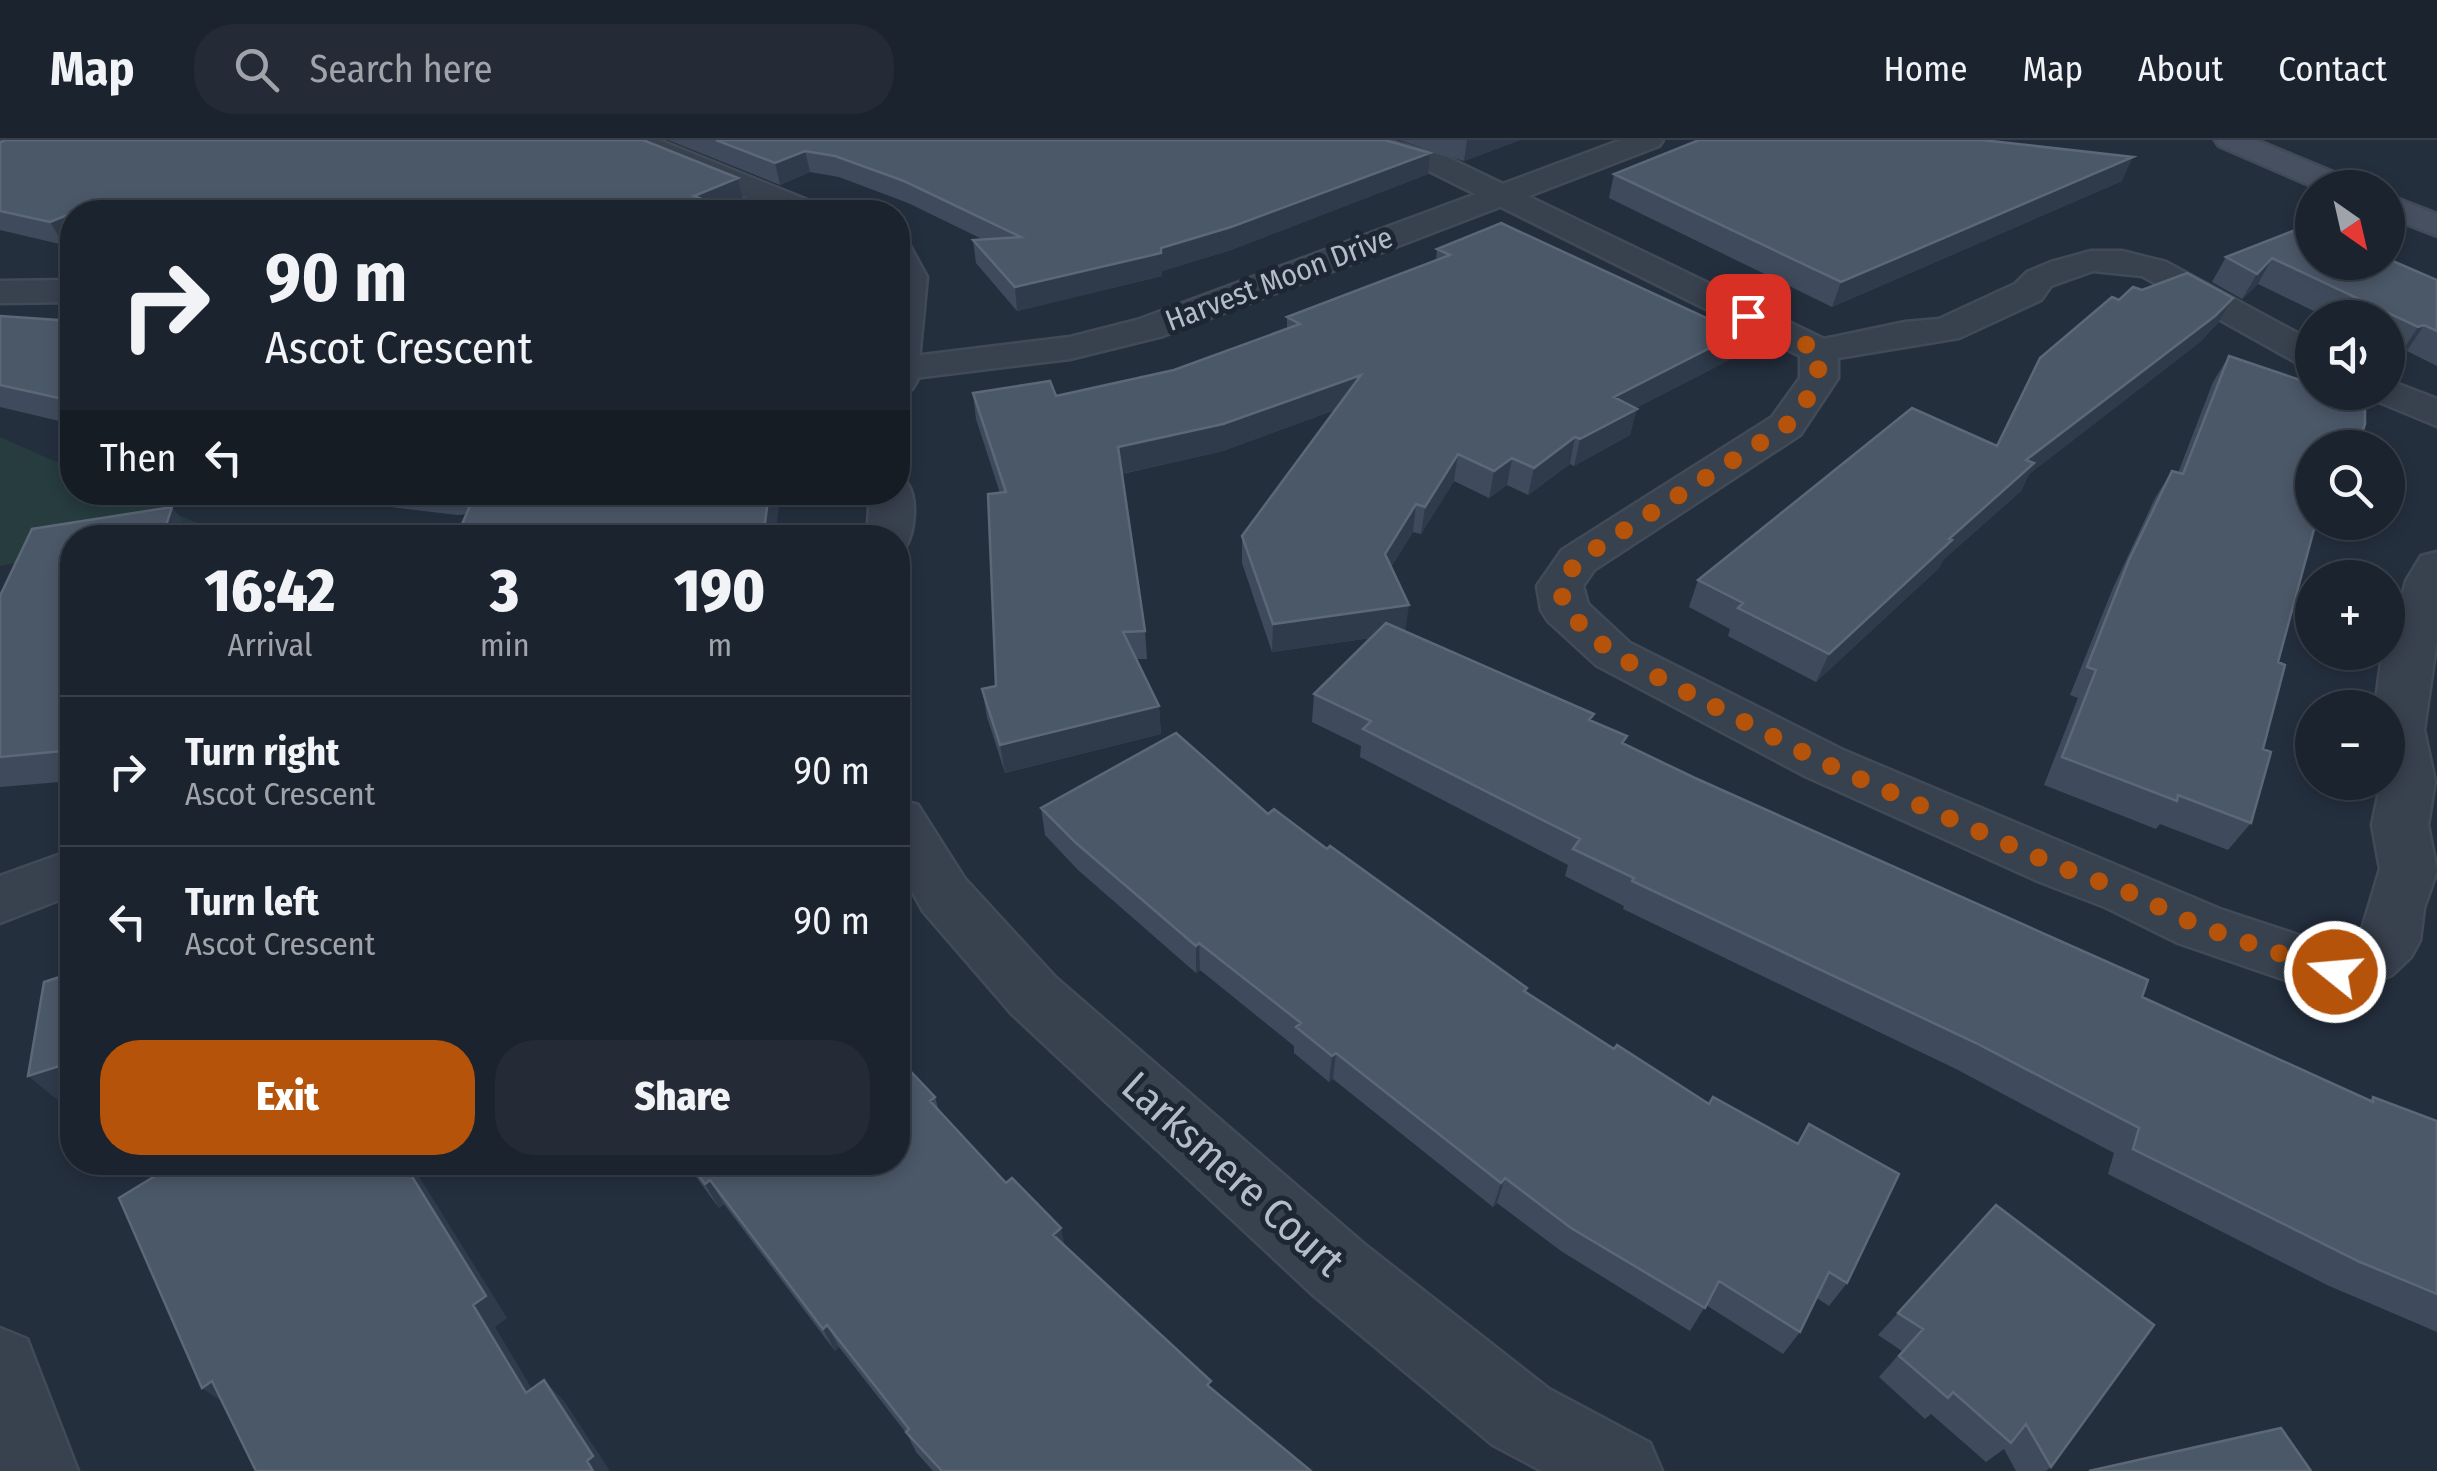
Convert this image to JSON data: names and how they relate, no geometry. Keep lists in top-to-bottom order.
{
  "streets": {
    "street": ["Harvest Moon Drive", "Larksmere Court"]
  },
  "north": "bottom right",
  "page": {
    "header": "Map",
    "search": "Search here",
    "nav": [
      "Home",
      "Map",
      "About",
      "Contact"
    ],
    "map_buttons": ["+", "−"],
    "turn": ["90 m", "Ascot Crescent"],
    "then": "Then",
    "eta": [
      "16:42",
      "Arrival",
      "3",
      "min",
      "190",
      "m"
    ],
    "list": [
      {
        "name": "Turn right",
        "note": "Ascot Crescent",
        "value": "90 m"
      },
      {
        "name": "Turn left",
        "note": "Ascot Crescent",
        "value": "90 m"
      }
    ],
    "buttons": ["Exit", "Share"]
  }
}
